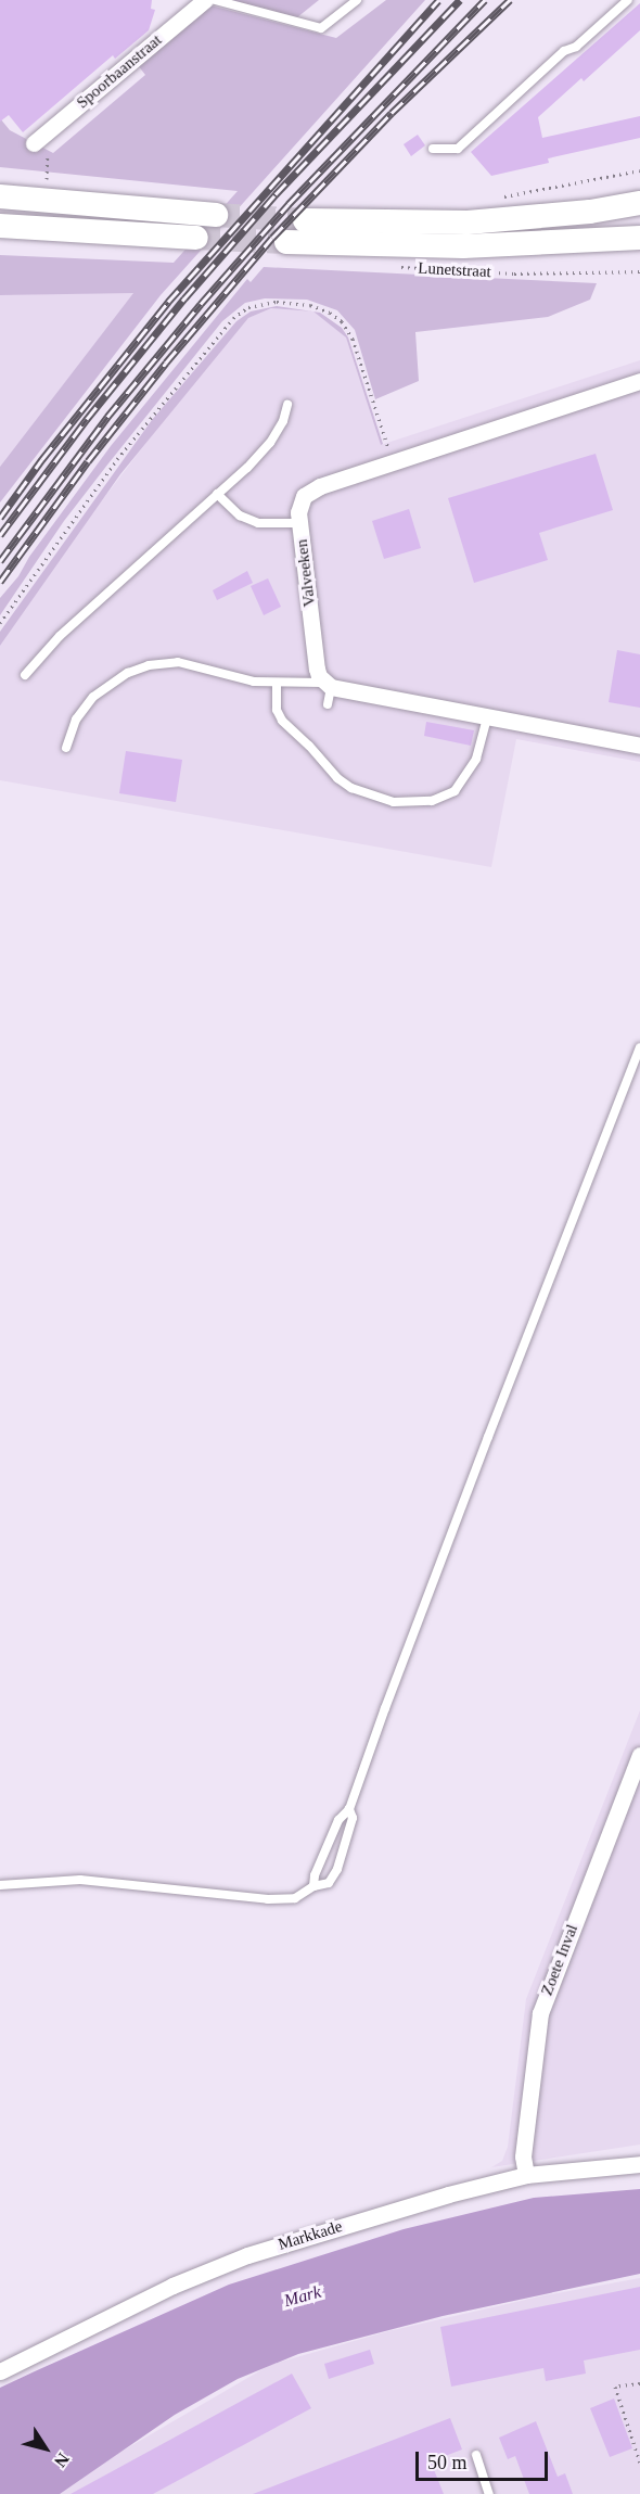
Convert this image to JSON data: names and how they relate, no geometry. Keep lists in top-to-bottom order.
{
  "streets": {
    "main road": ["Lunetstraat"],
    "street": [
      "Spoorbaanstraat",
      "Valveeken",
      "Zoete Inval",
      "Markkade"
    ]
  },
  "crossings": [
    ["Zoete Inval", "Markkade"]
  ],
  "water": ["Mark"],
  "scale_bar": "50 m",
  "north": "bottom right"
}
